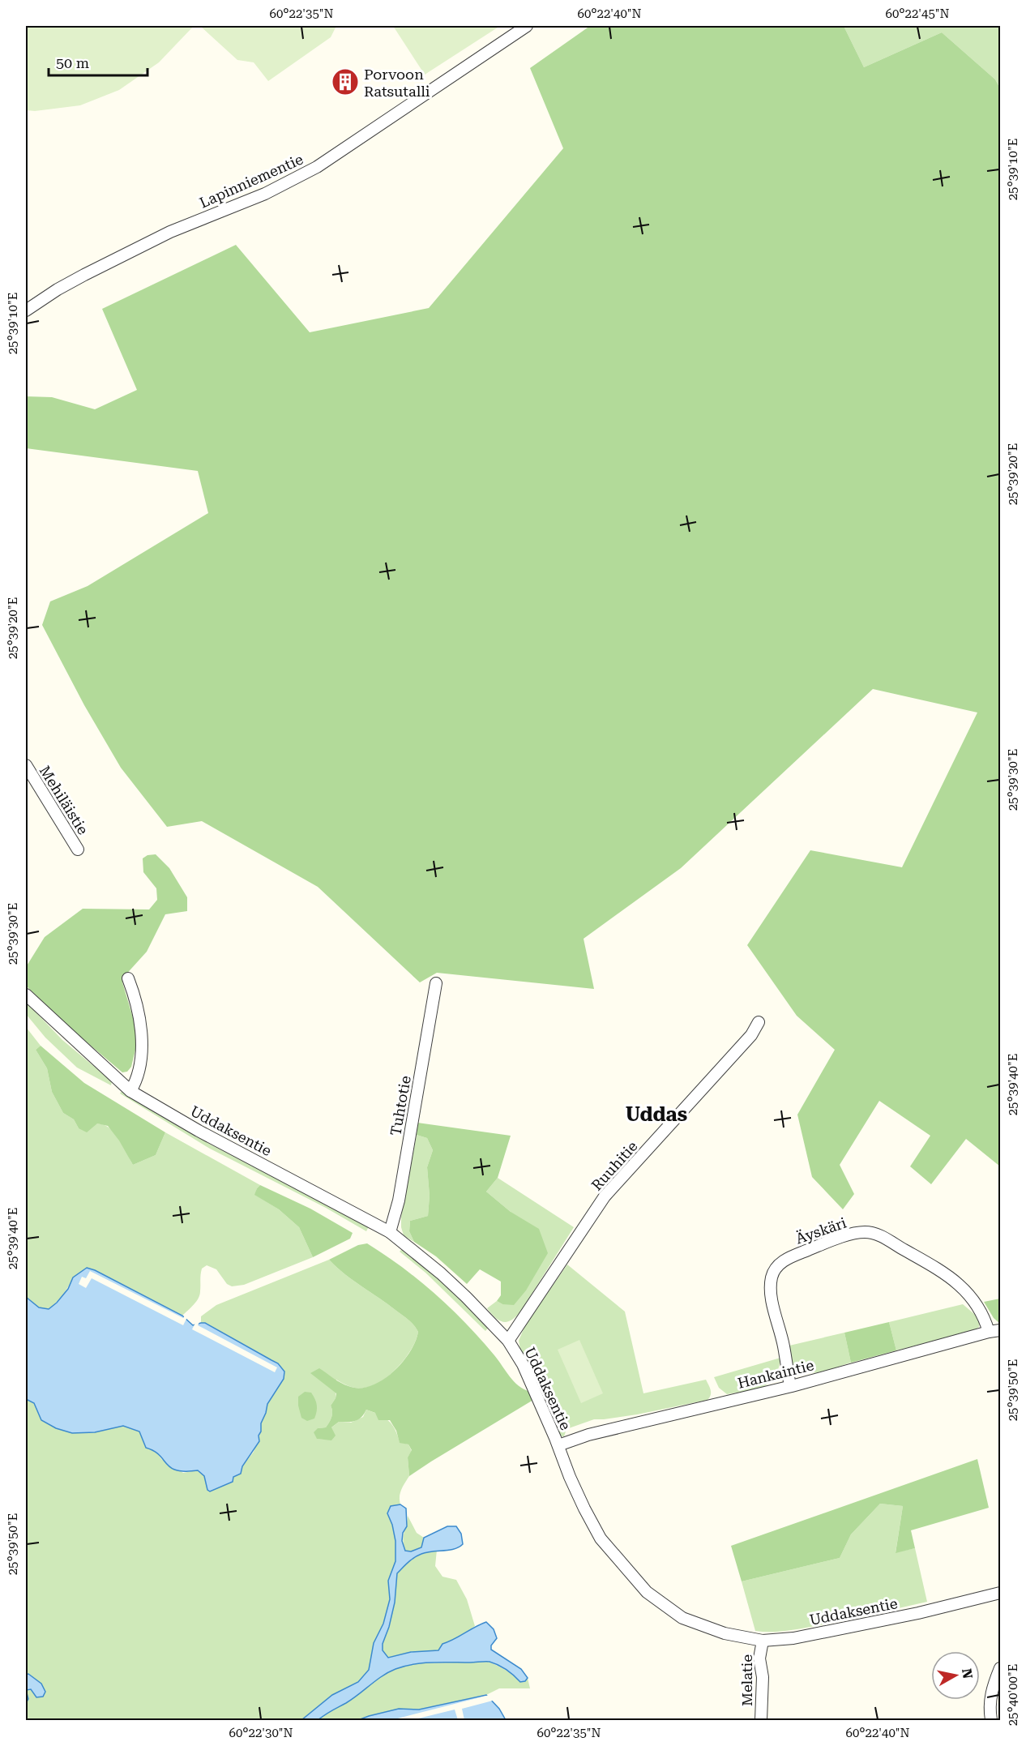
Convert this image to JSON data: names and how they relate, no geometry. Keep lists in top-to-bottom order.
{
  "streets": {
    "street": [
      "Lapinniementie",
      "Mehiläistie",
      "Tuhtotie",
      "Uddaksentie",
      "Ruuhitie",
      "Äyskäri",
      "Hankaintie",
      "Melatie"
    ]
  },
  "crossings": [
    ["Tuhtotie", "Uddaksentie"],
    ["Uddaksentie", "Ruuhitie"],
    ["Uddaksentie", "Hankaintie"],
    ["Uddaksentie", "Melatie"],
    ["Äyskäri", "Hankaintie"]
  ],
  "districts": ["Uddas"],
  "places": {
    "building": ["Porvoon Ratsutalli"]
  },
  "scale_bar": "50 m",
  "north": "right",
  "coordinates": [
    "60°22'35\"N",
    "60°22'40\"N",
    "60°22'45\"N",
    "25°39'10\"E",
    "25°39'20\"E",
    "25°39'30\"E",
    "25°39'40\"E",
    "25°39'50\"E",
    "25°40'00\"E",
    "60°22'30\"N"
  ]
}
